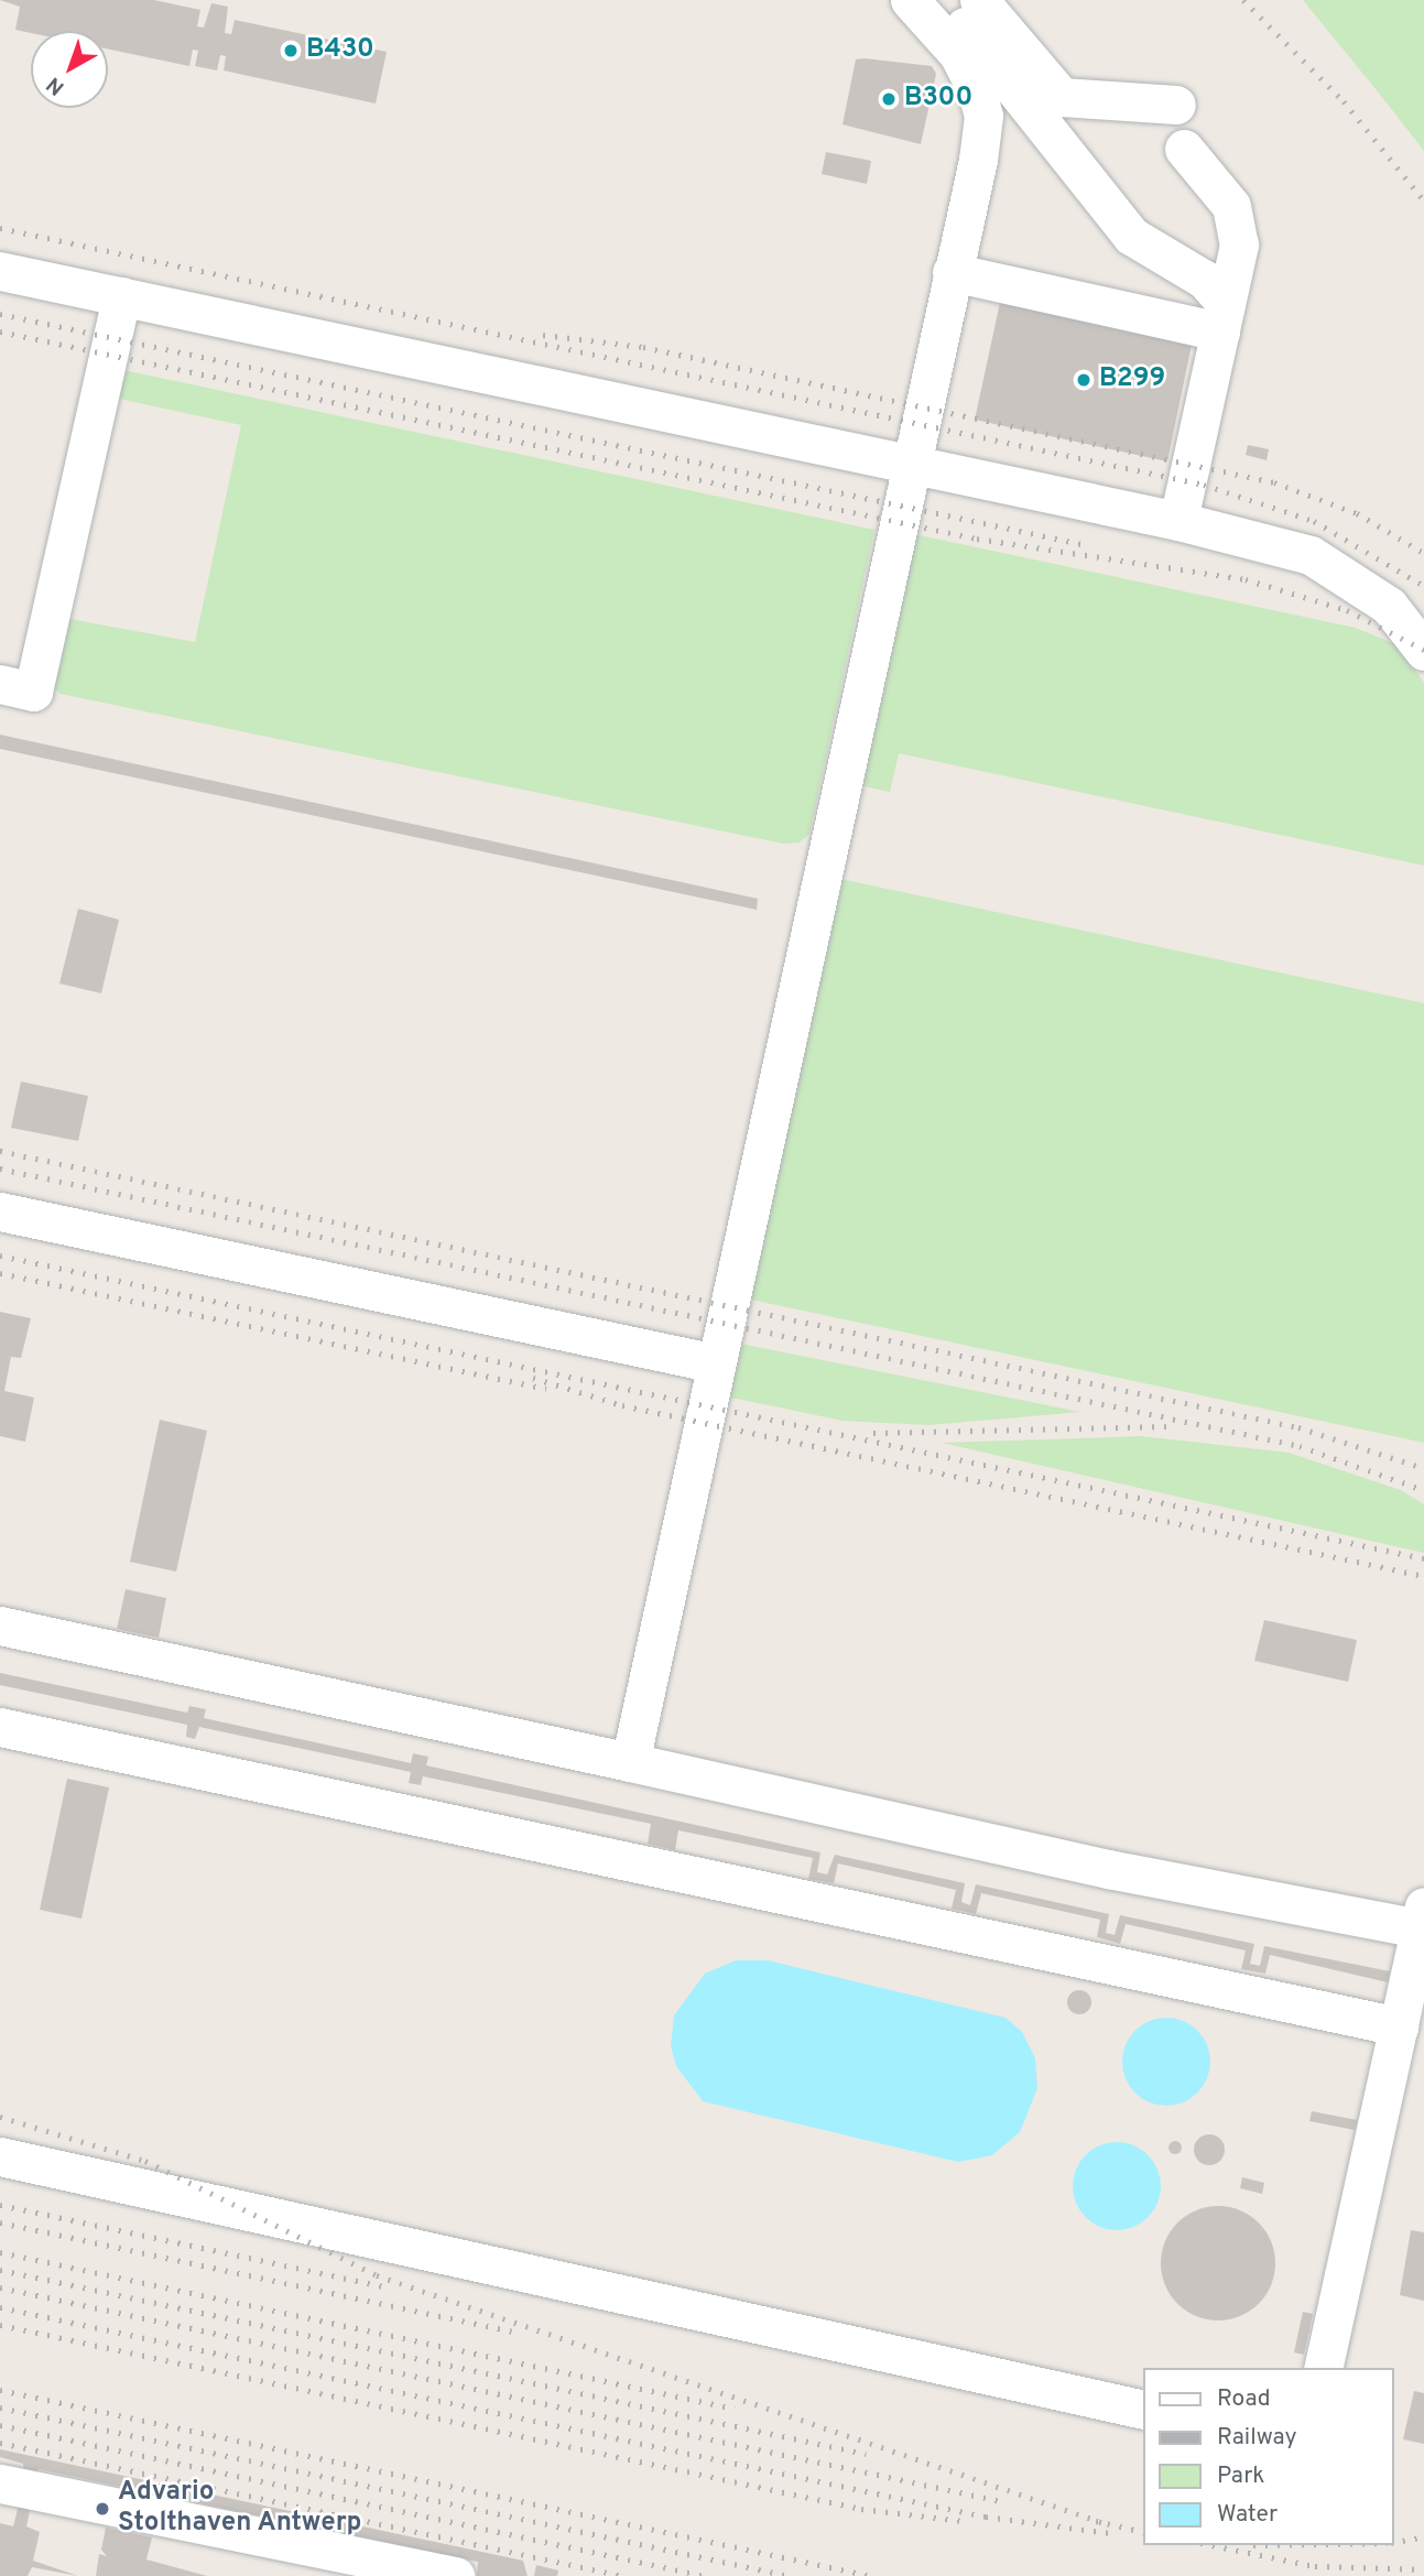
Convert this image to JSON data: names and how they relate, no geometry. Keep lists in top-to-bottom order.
{
  "places": [
    "B430",
    "B300",
    "B299",
    "Advario Stolthaven Antwerp"
  ],
  "legend": [
    "Road",
    "Railway",
    "Park",
    "Water"
  ],
  "north": "bottom left"
}
